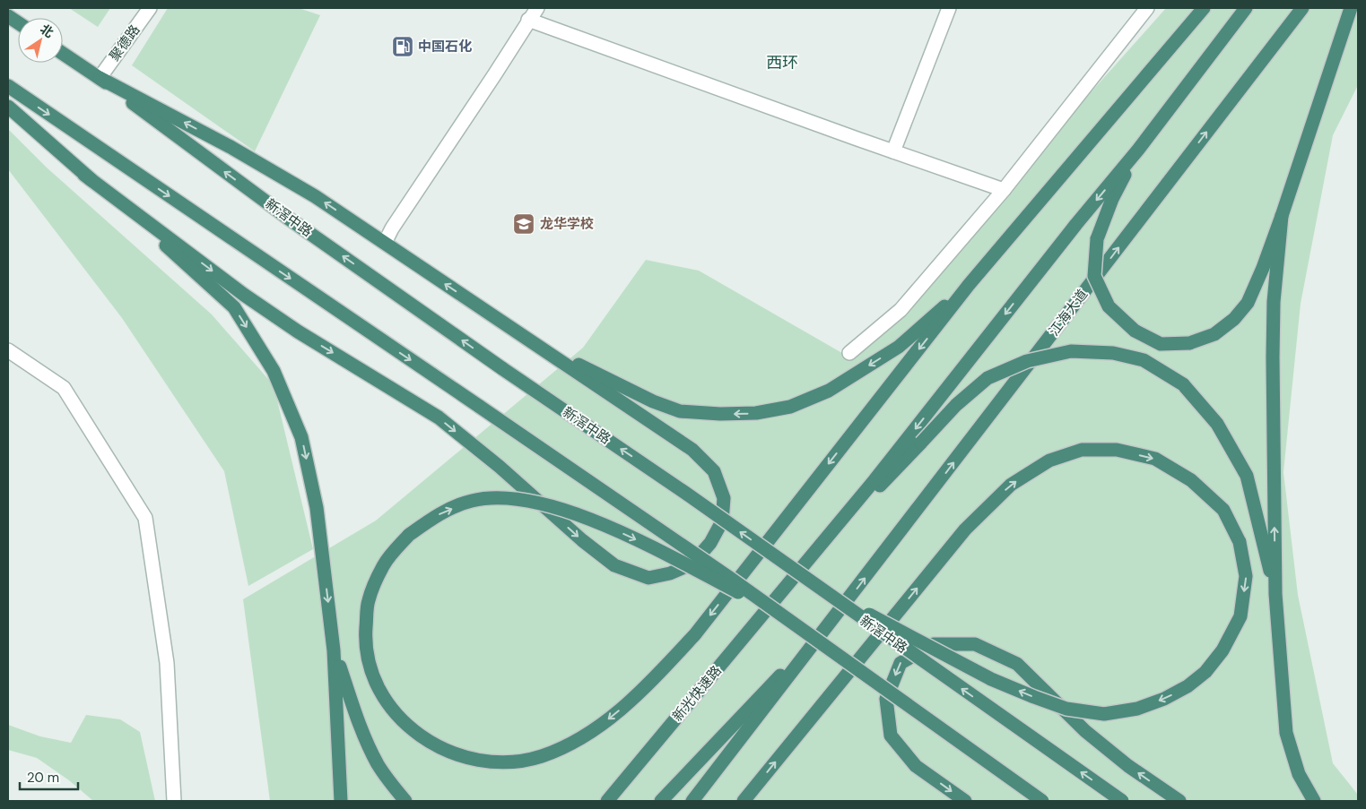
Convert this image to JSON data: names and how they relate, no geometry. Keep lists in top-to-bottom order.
{
  "streets": {
    "highway": ["新滘中路", "江海大道", "新光快速路"],
    "street": ["聚德路"]
  },
  "crossings": [
    ["聚德路", "新滘中路"]
  ],
  "districts": ["西环"],
  "places": {
    "fuel station": ["中国石化"],
    "school or university": ["龙华学校"]
  },
  "scale_bar": "20 m",
  "north": "top right"
}
